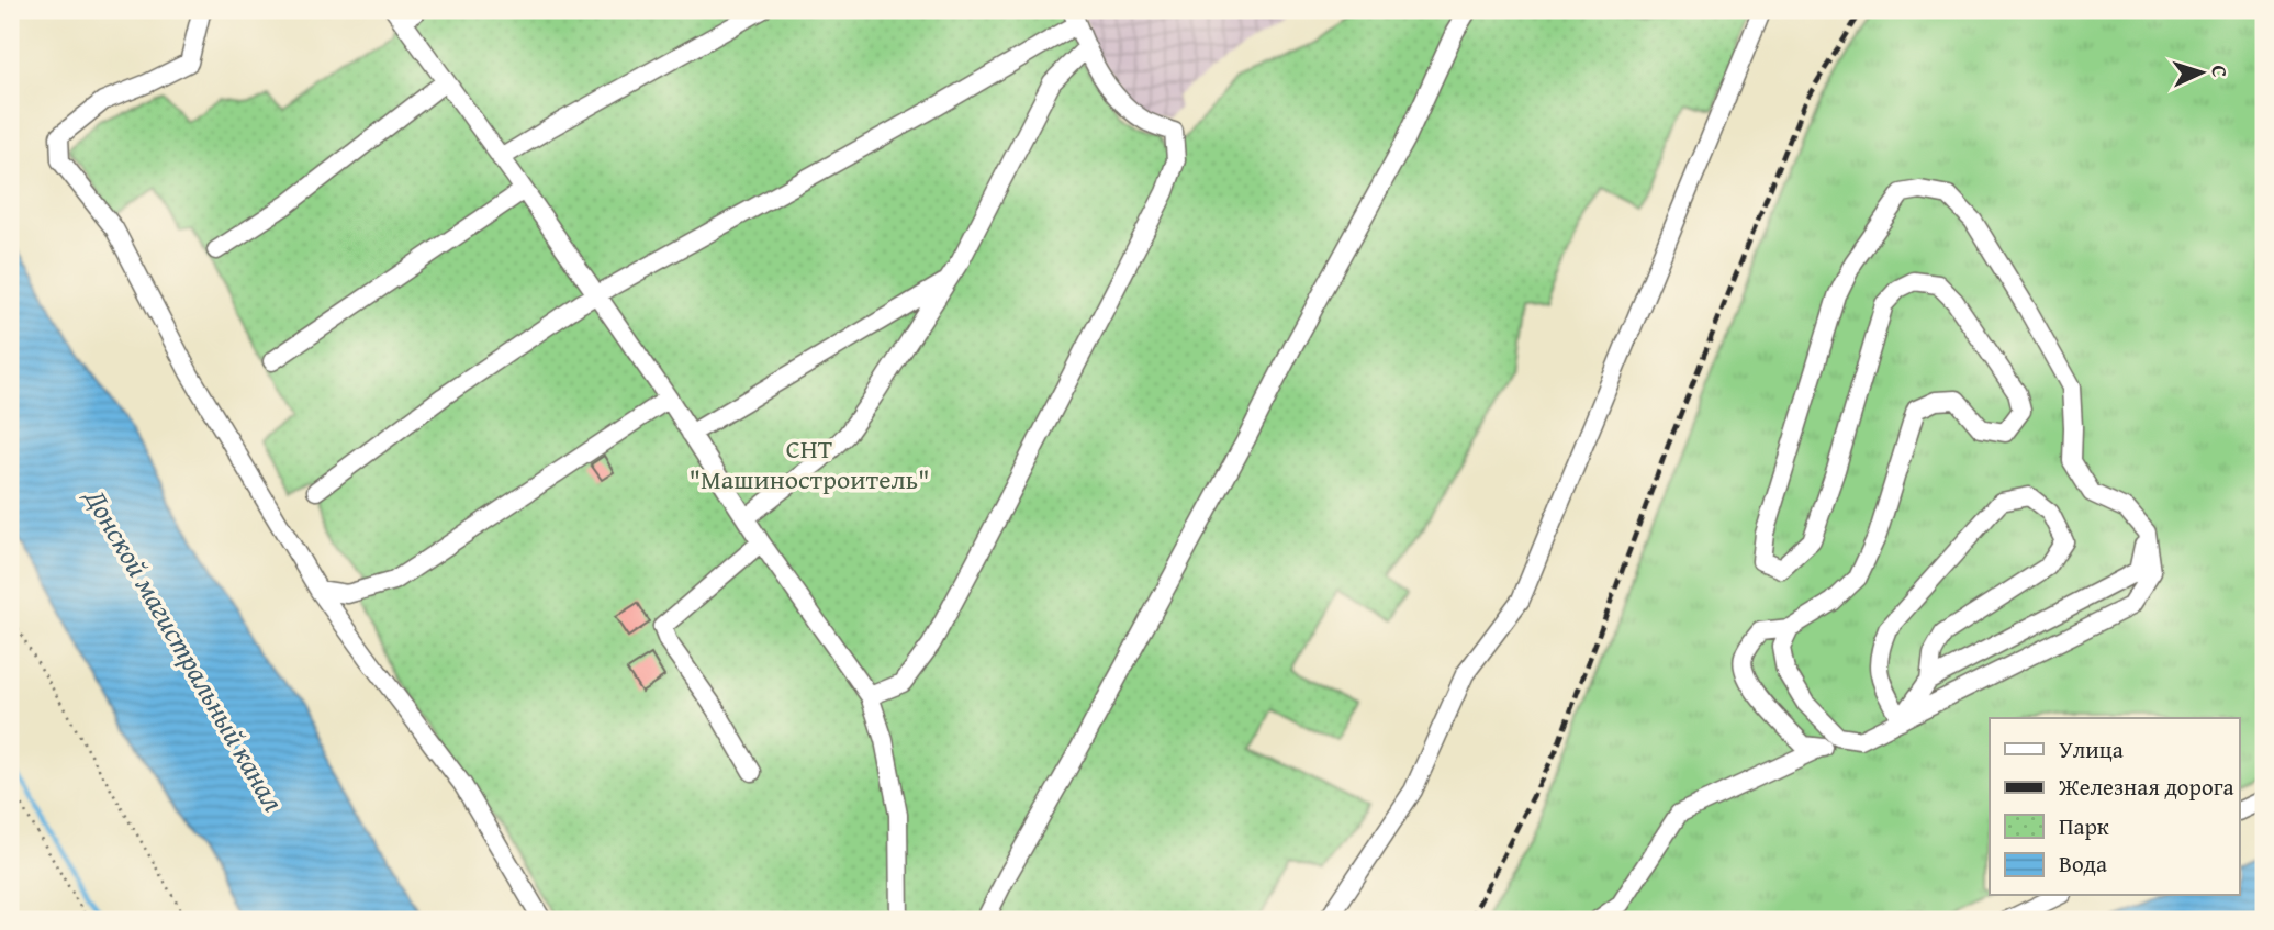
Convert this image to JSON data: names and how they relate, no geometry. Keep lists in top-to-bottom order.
{
  "water": ["Донской магистральный канал"],
  "parks": ["СНТ \"Машиностроитель\""],
  "legend": [
    "Улица",
    "Железная дорога",
    "Парк",
    "Вода"
  ],
  "north": "right"
}
